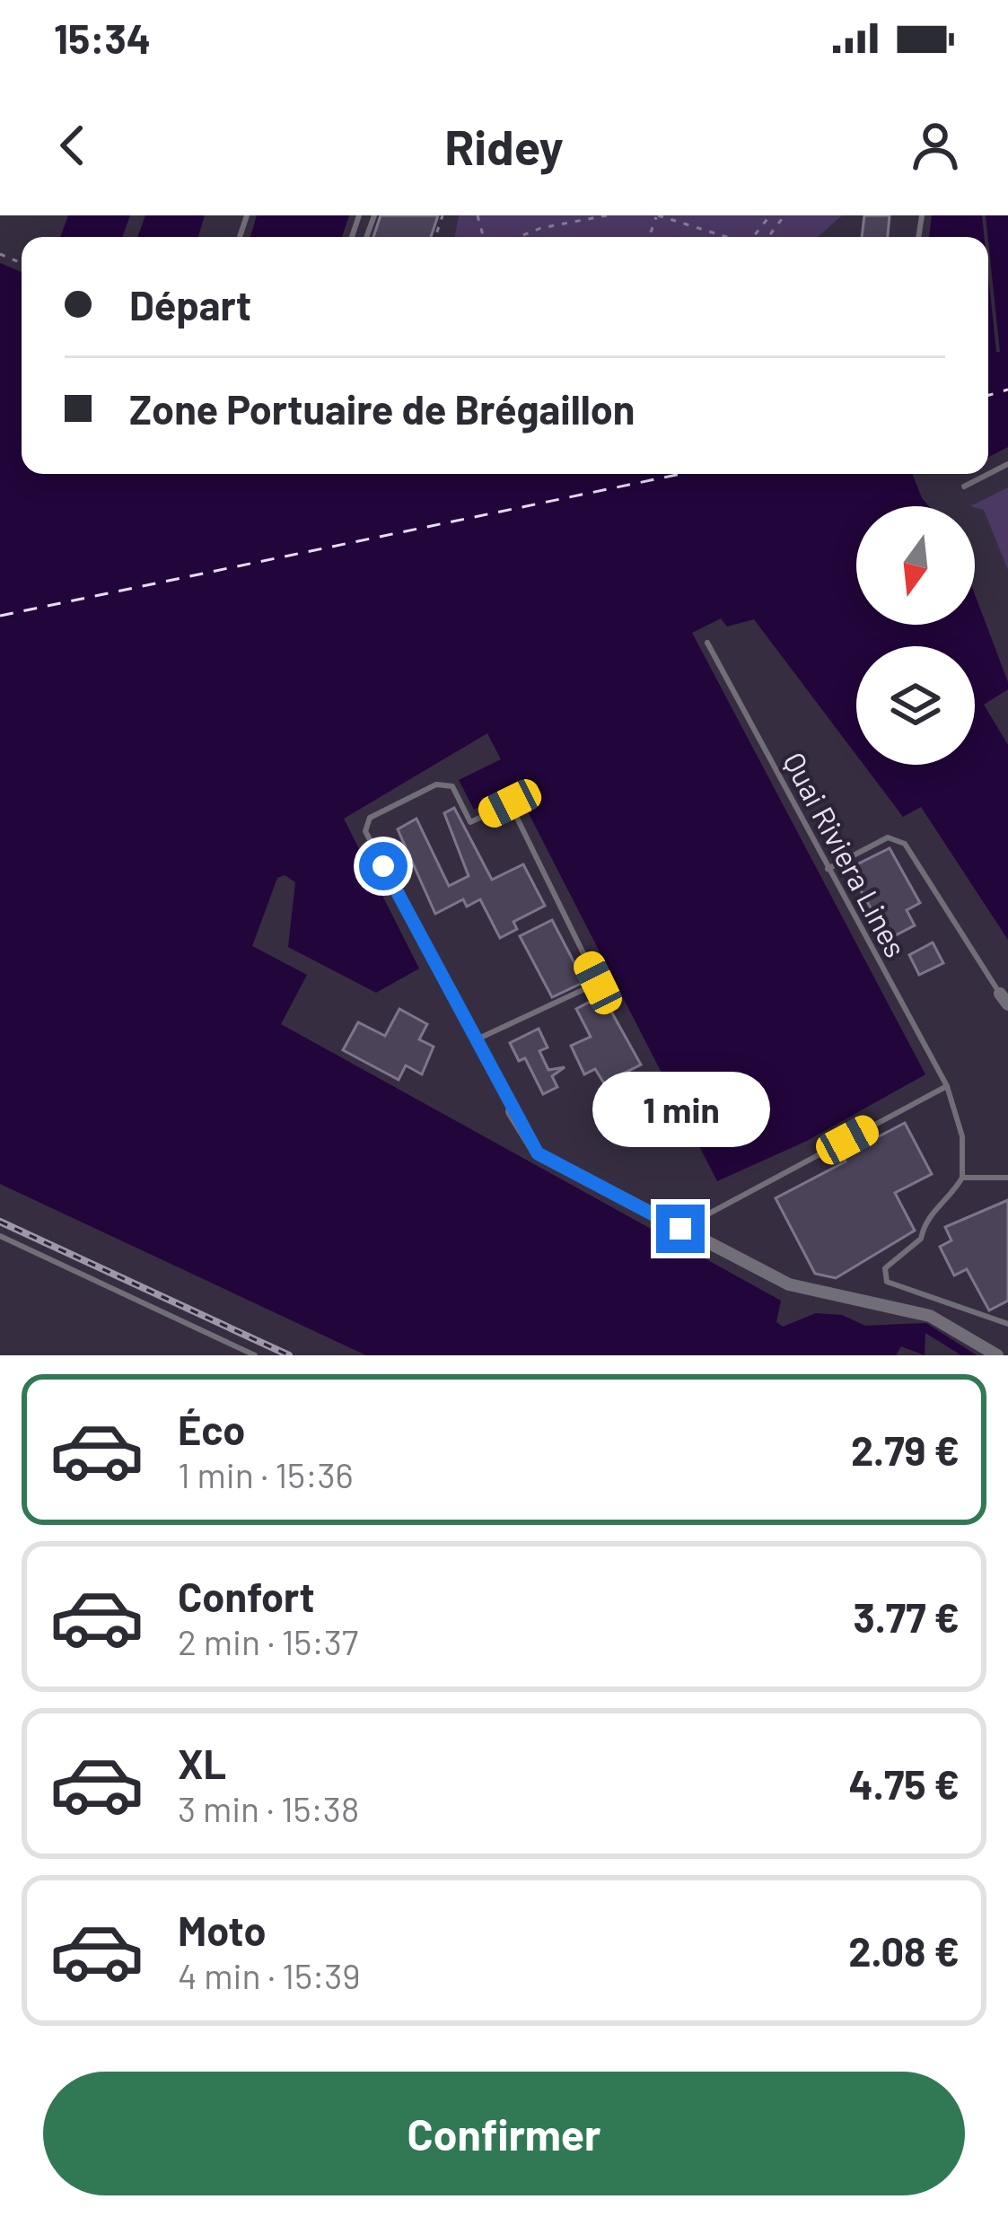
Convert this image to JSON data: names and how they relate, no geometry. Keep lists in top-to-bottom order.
{
  "streets": {
    "lane": ["Quai Riviera Lines"]
  },
  "north": "bottom",
  "page": {
    "status": "15:34",
    "header": "Ridey",
    "banner": ["Départ", "Zone Portuaire de Brégaillon"],
    "bubble": "1 min",
    "list": [
      {
        "name": "Éco",
        "note": "1 min · 15:36",
        "value": "2.79 €"
      },
      {
        "name": "Confort",
        "note": "2 min · 15:37",
        "value": "3.77 €"
      },
      {
        "name": "XL",
        "note": "3 min · 15:38",
        "value": "4.75 €"
      },
      {
        "name": "Moto",
        "note": "4 min · 15:39",
        "value": "2.08 €"
      }
    ],
    "buttons": "Confirmer"
  }
}
